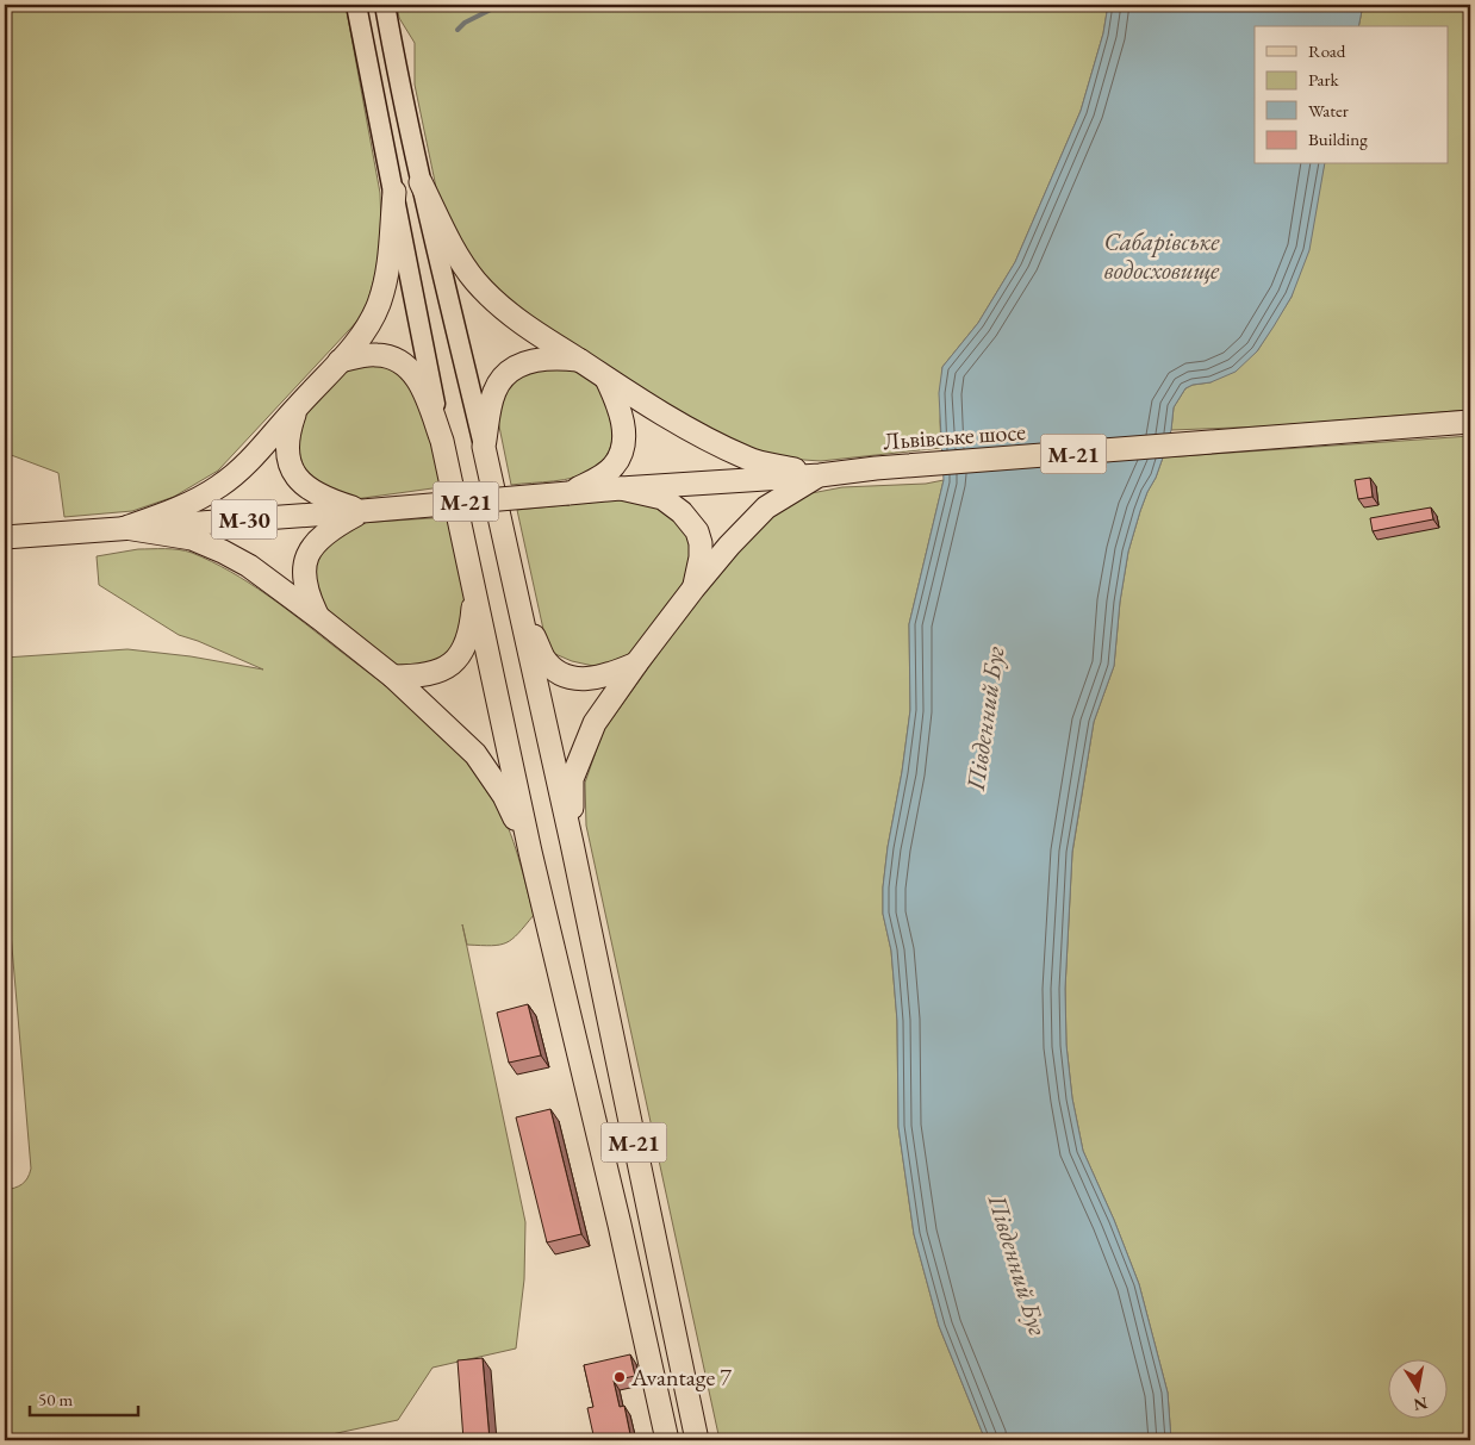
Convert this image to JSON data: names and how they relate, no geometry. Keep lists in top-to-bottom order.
{
  "streets": {
    "highway": ["Львівське шосе", "М-21", "М-30"]
  },
  "crossings": [
    ["Львівське шосе", "М-21"],
    ["М-21", "М-30"]
  ],
  "water": ["Сабарівське водосховище", "Південний Буг"],
  "places": ["Avantage 7"],
  "legend": [
    "Road",
    "Park",
    "Water",
    "Building"
  ],
  "scale_bar": "50 m",
  "north": "bottom"
}
